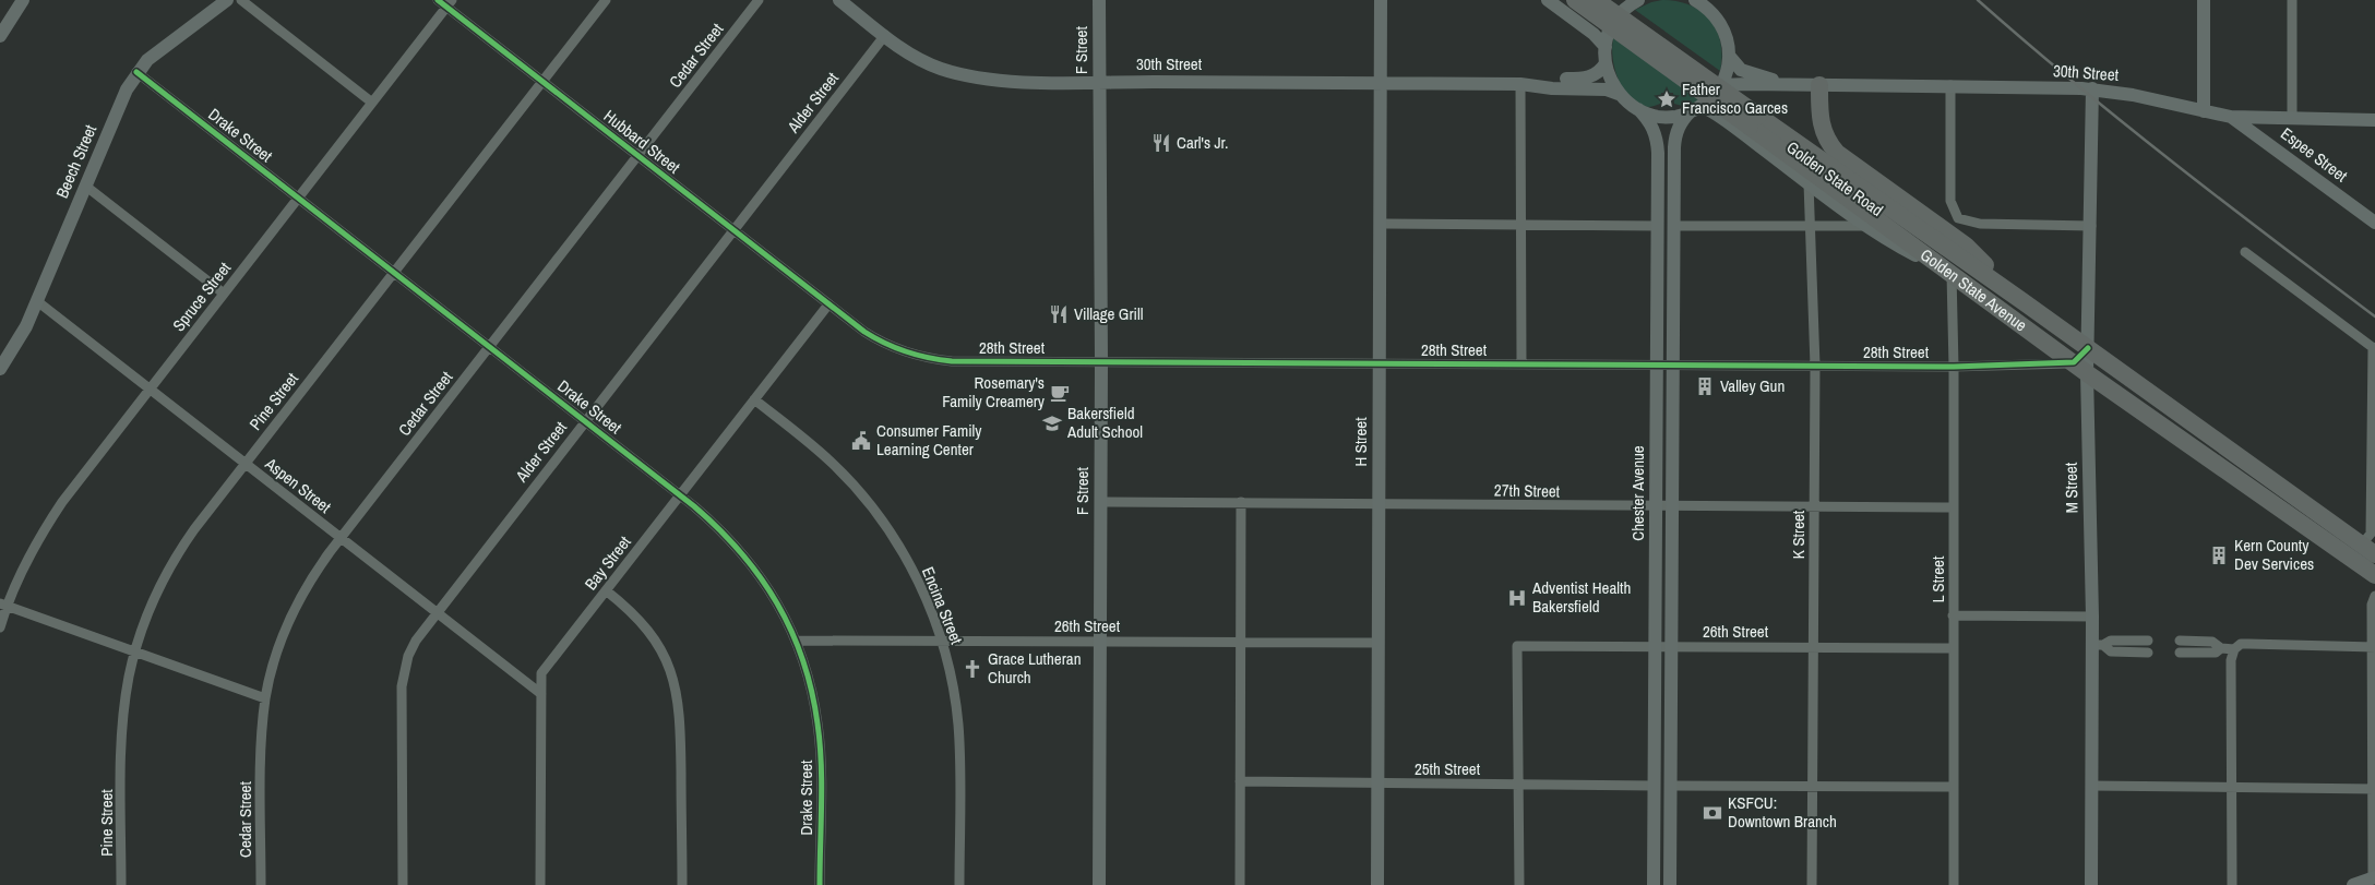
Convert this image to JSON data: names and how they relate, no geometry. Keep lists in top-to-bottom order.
{
  "streets": {
    "highway": ["Golden State Avenue"],
    "street": [
      "F Street",
      "Cedar Street",
      "30th Street",
      "Alder Street",
      "Drake Street",
      "Hubbard Street",
      "Espee Street",
      "Beech Street",
      "Golden State Road",
      "Spruce Street",
      "28th Street",
      "Pine Street",
      "H Street",
      "Aspen Street",
      "M Street",
      "27th Street",
      "Chester Avenue",
      "K Street",
      "Bay Street",
      "L Street",
      "Encina Street",
      "26th Street",
      "25th Street"
    ]
  },
  "crossings": [
    ["F Street", "30th Street"],
    ["F Street", "28th Street"],
    ["F Street", "27th Street"],
    ["F Street", "26th Street"],
    ["Cedar Street", "Drake Street"],
    ["Cedar Street", "Hubbard Street"],
    ["Cedar Street", "Aspen Street"],
    ["30th Street", "Alder Street"],
    ["30th Street", "Espee Street"],
    ["30th Street", "H Street"],
    ["30th Street", "M Street"],
    ["30th Street", "Chester Avenue"],
    ["Alder Street", "Drake Street"],
    ["Alder Street", "Hubbard Street"],
    ["Alder Street", "Aspen Street"],
    ["Drake Street", "Beech Street"],
    ["Drake Street", "Spruce Street"],
    ["Drake Street", "Pine Street"],
    ["Drake Street", "Bay Street"],
    ["Drake Street", "26th Street"],
    ["Hubbard Street", "Spruce Street"],
    ["Hubbard Street", "28th Street"],
    ["Hubbard Street", "Pine Street"],
    ["Hubbard Street", "Bay Street"],
    ["Beech Street", "Aspen Street"],
    ["Golden State Road", "Golden State Avenue"],
    ["Golden State Road", "Chester Avenue"],
    ["Golden State Road", "K Street"],
    ["Golden State Road", "L Street"],
    ["Golden State Avenue", "28th Street"],
    ["Golden State Avenue", "M Street"],
    ["Golden State Avenue", "L Street"],
    ["Spruce Street", "Aspen Street"],
    ["28th Street", "H Street"],
    ["28th Street", "M Street"],
    ["28th Street", "Chester Avenue"],
    ["28th Street", "K Street"],
    ["28th Street", "Bay Street"],
    ["28th Street", "L Street"],
    ["Pine Street", "Aspen Street"],
    ["H Street", "27th Street"],
    ["H Street", "26th Street"],
    ["H Street", "25th Street"],
    ["Aspen Street", "Bay Street"],
    ["27th Street", "Chester Avenue"],
    ["27th Street", "K Street"],
    ["27th Street", "L Street"],
    ["Chester Avenue", "26th Street"],
    ["Chester Avenue", "25th Street"],
    ["K Street", "26th Street"],
    ["Bay Street", "Encina Street"],
    ["L Street", "26th Street"],
    ["Encina Street", "26th Street"],
    ["26th Street", "25th Street"]
  ],
  "places": {
    "place": ["Father Francisco Garces"],
    "restaurant": ["Carl's Jr.", "Village Grill"],
    "building": ["Valley Gun", "Kern County Dev Services"],
    "cafe": ["Rosemary's Family Creamery"],
    "school or university": ["Bakersfield Adult School"],
    "public building": ["Consumer Family Learning Center"],
    "hospital": ["Adventist Health Bakersfield"],
    "church": ["Grace Lutheran Church"],
    "bank": ["KSFCU: Downtown Branch"]
  }
}
